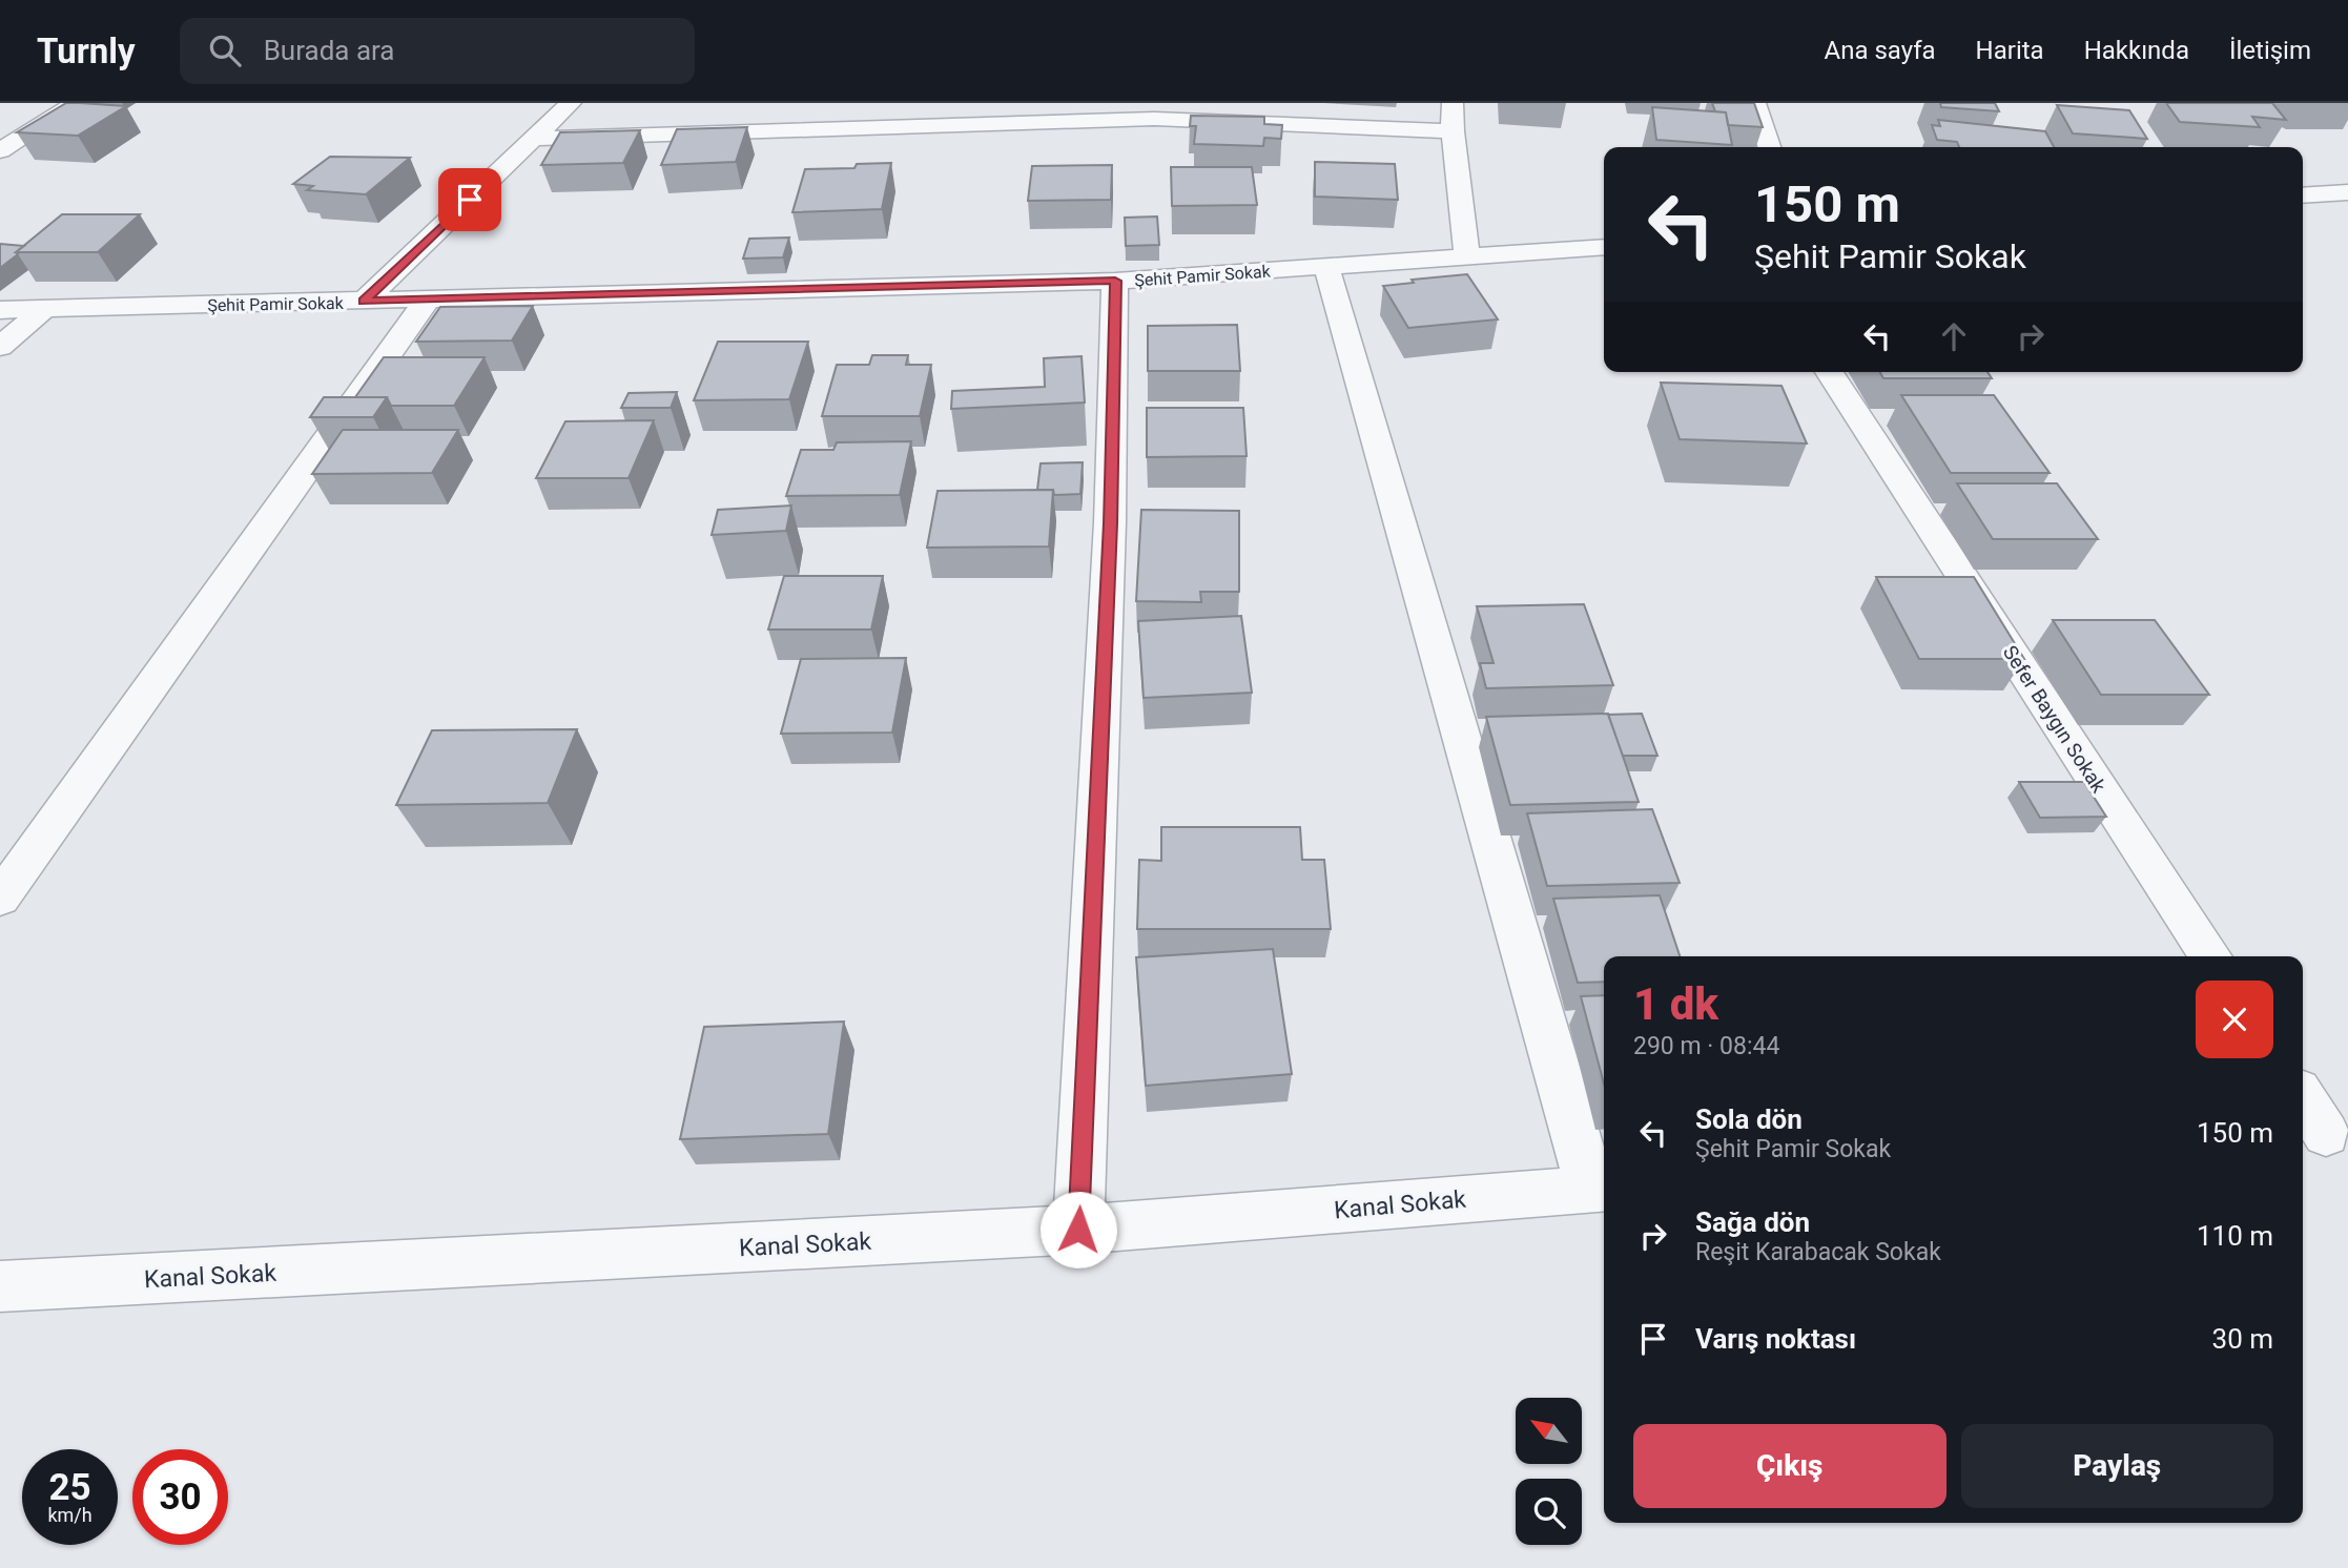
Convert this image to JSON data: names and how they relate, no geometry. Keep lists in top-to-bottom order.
{
  "streets": {
    "street": ["Şehit Pamir Sokak", "Sefer Baygın Sokak", "Kanal Sokak"]
  },
  "north": "top left",
  "page": {
    "header": "Turnly",
    "search": "Burada ara",
    "nav": [
      "Ana sayfa",
      "Harita",
      "Hakkında",
      "İletişim"
    ],
    "turn": ["150 m", "Şehit Pamir Sokak"],
    "heading": ["1 dk", "290 m · 08:44"],
    "list": [
      {
        "name": "Sola dön",
        "note": "Şehit Pamir Sokak",
        "value": "150 m"
      },
      {
        "name": "Sağa dön",
        "note": "Reşit Karabacak Sokak",
        "value": "110 m"
      },
      {
        "name": "Varış noktası",
        "value": "30 m"
      }
    ],
    "buttons": ["Çıkış", "Paylaş"],
    "speed": "25 km/h",
    "limit": "30"
  }
}
